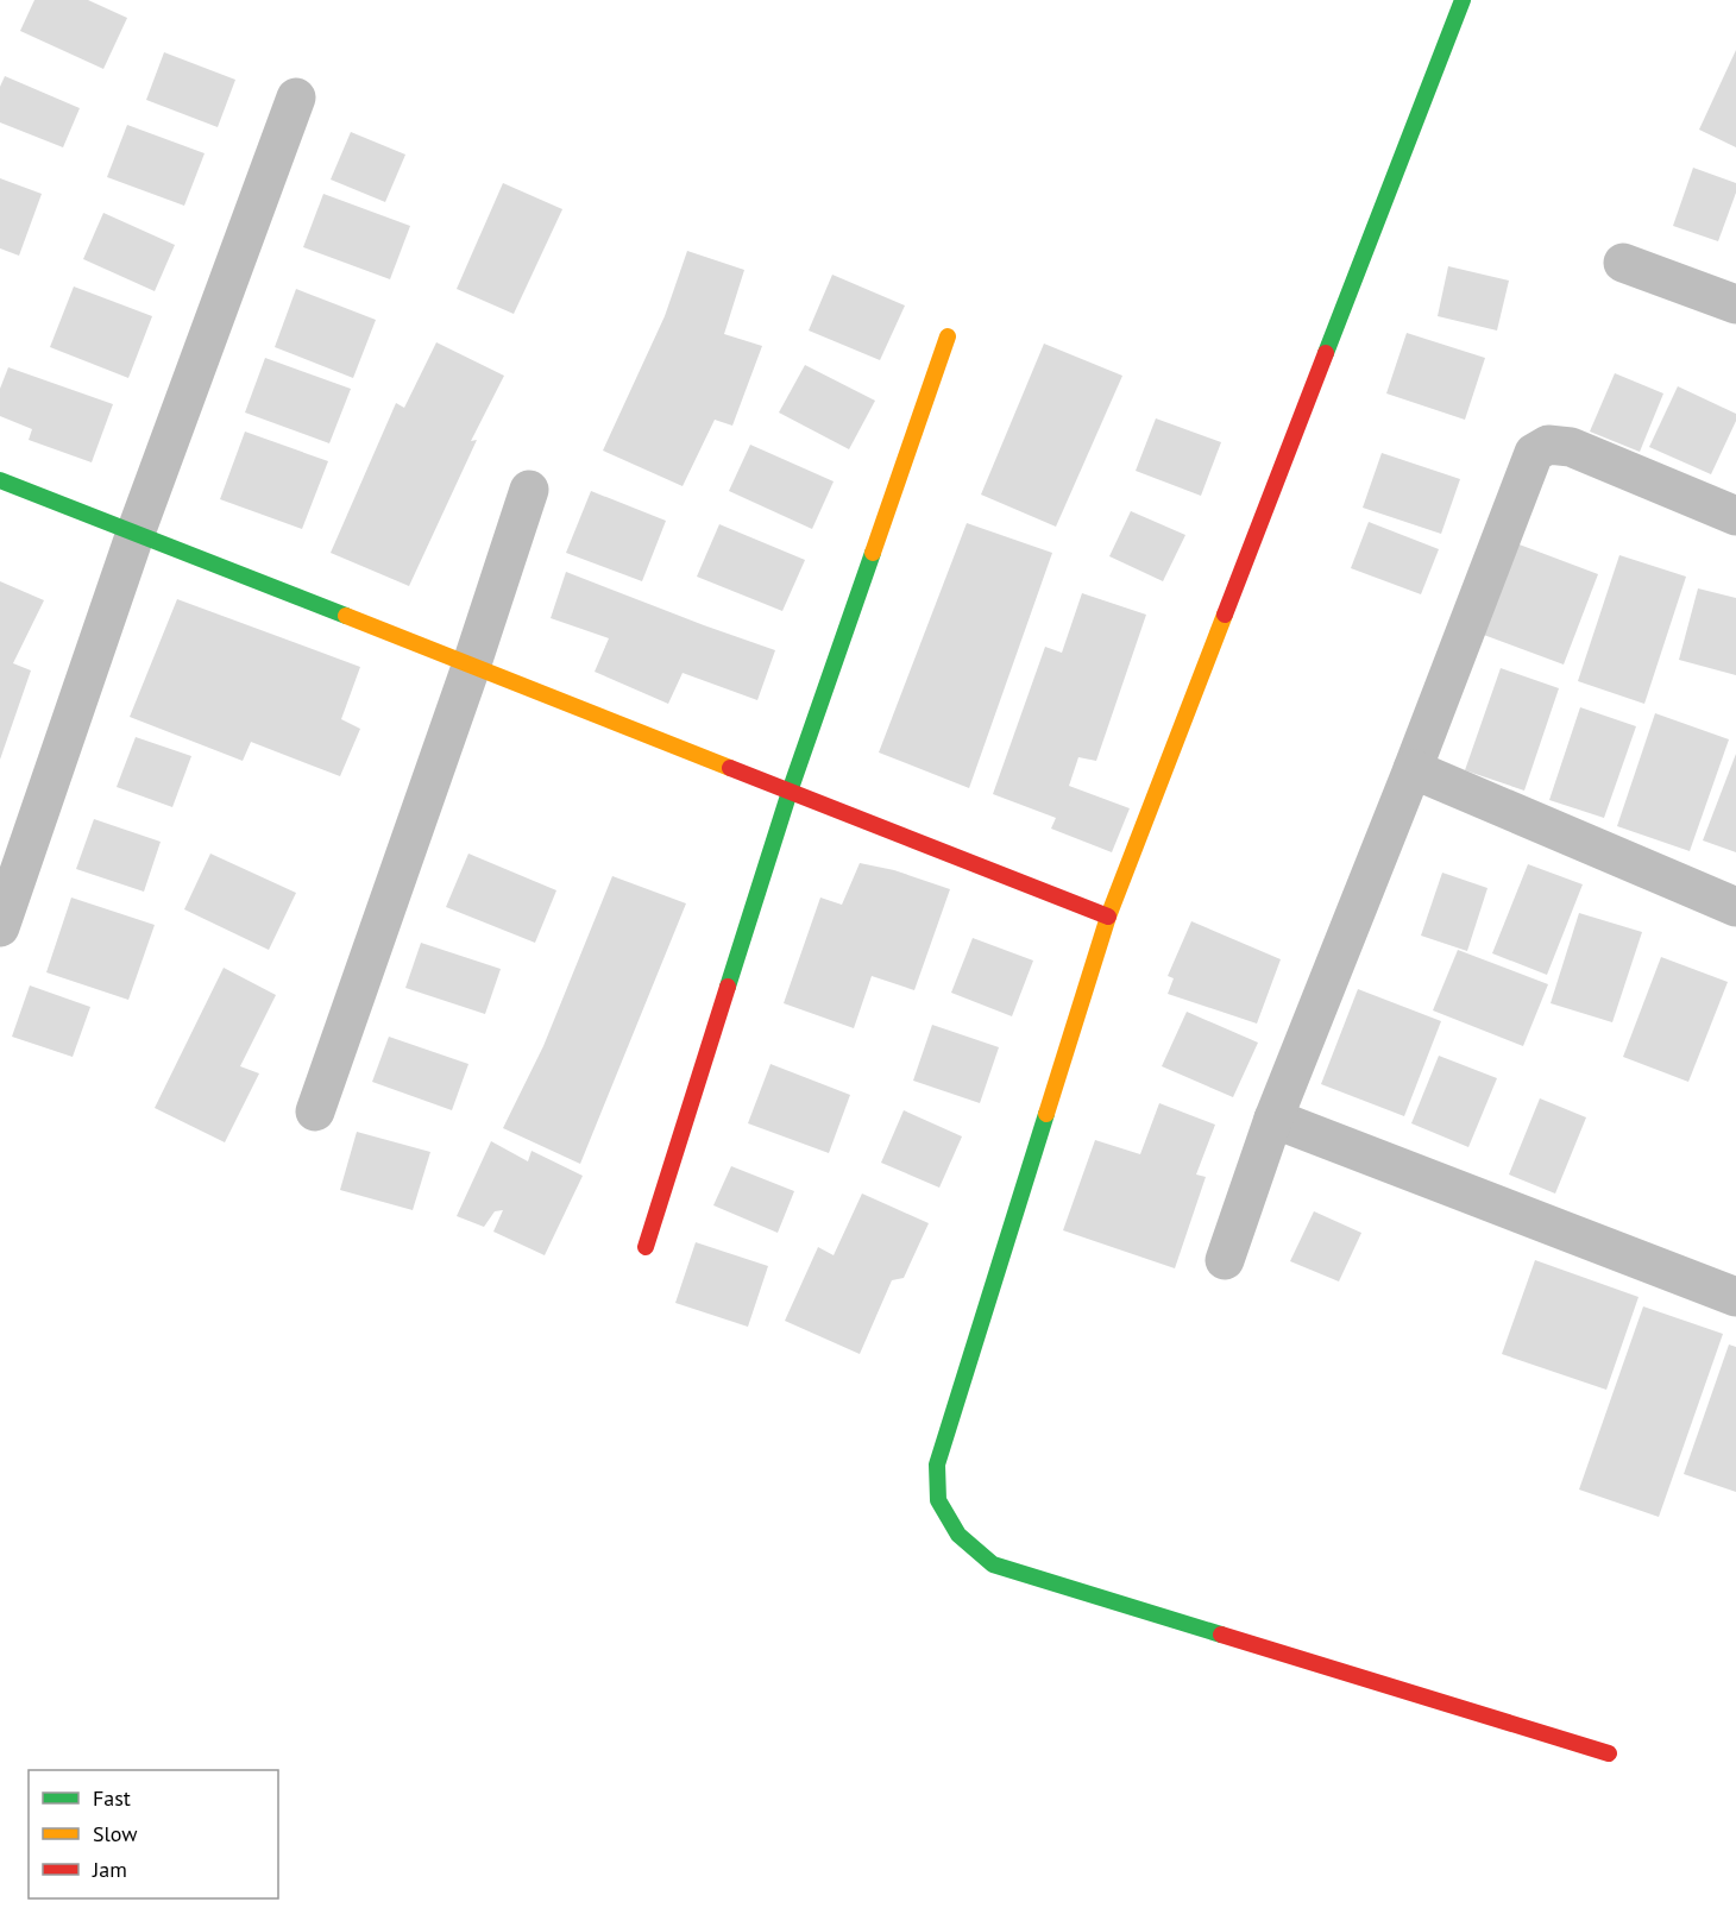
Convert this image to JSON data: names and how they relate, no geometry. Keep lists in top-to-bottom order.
{
  "legend": ["Fast", "Slow", "Jam"]
}
